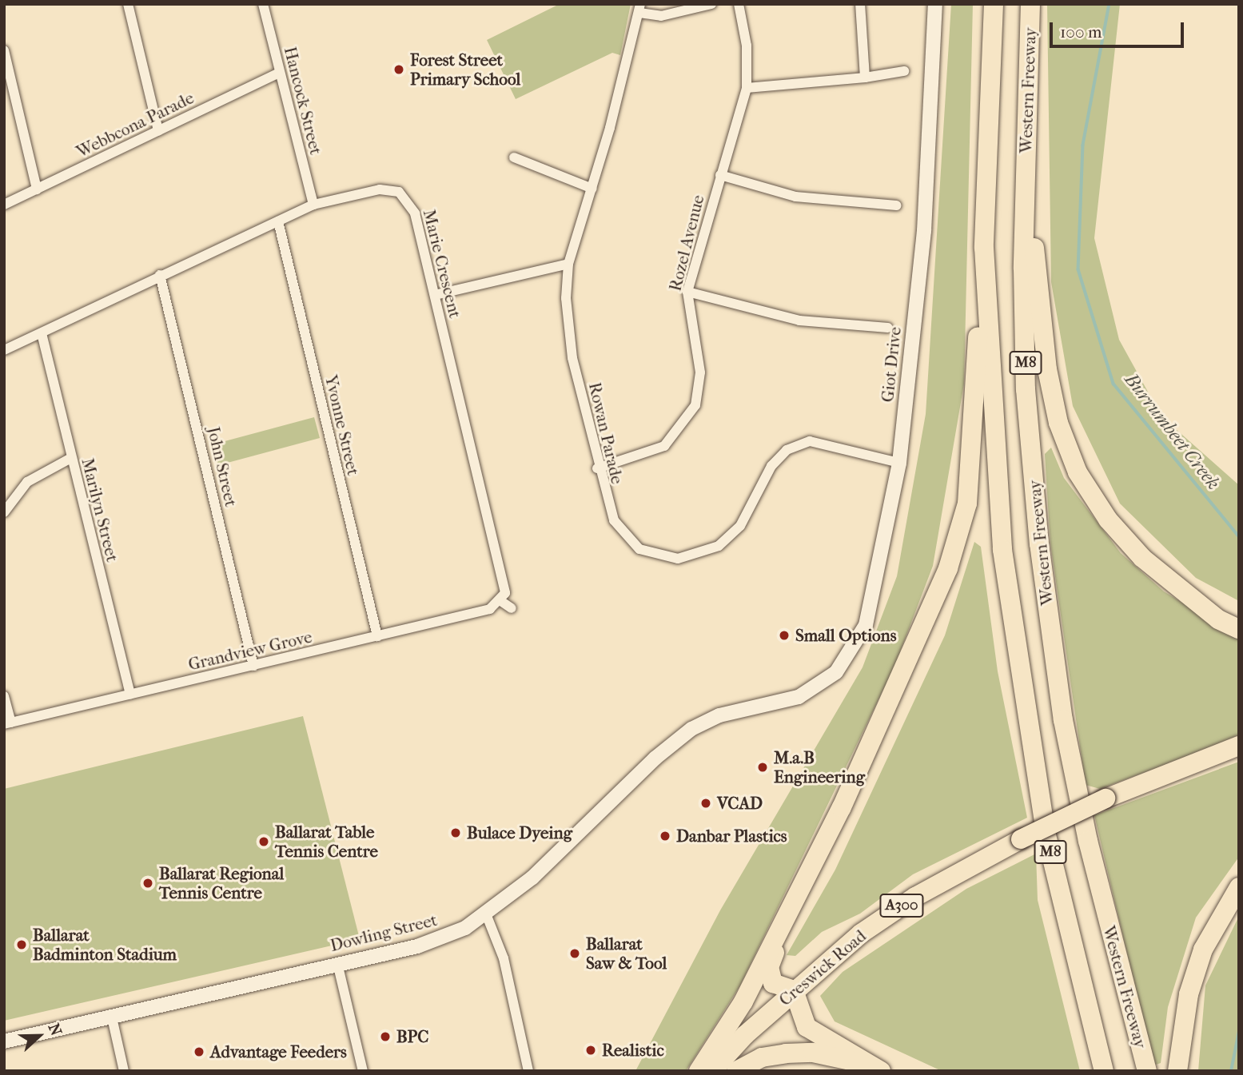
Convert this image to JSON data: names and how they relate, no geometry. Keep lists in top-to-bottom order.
{
  "streets": {
    "highway": [
      "Western Freeway",
      "M8",
      "A300",
      "Creswick Road"
    ],
    "street": [
      "Hancock Street",
      "Webbcona Parade",
      "Rozel Avenue",
      "Marie Crescent",
      "Giot Drive",
      "Yvonne Street",
      "Rowan Parade",
      "John Street",
      "Marilyn Street",
      "Grandview Grove",
      "Dowling Street"
    ]
  },
  "crossings": [
    ["Hancock Street", "Webbcona Parade"],
    ["Hancock Street", "Marie Crescent"],
    ["Rozel Avenue", "Rowan Parade"],
    ["Marie Crescent", "Yvonne Street"],
    ["Marie Crescent", "John Street"],
    ["Marie Crescent", "Marilyn Street"],
    ["Marie Crescent", "Grandview Grove"],
    ["Giot Drive", "Rowan Parade"],
    ["Giot Drive", "Dowling Street"],
    ["Yvonne Street", "Grandview Grove"],
    ["John Street", "Grandview Grove"],
    ["Marilyn Street", "Grandview Grove"]
  ],
  "water": ["Burrumbeet Creek"],
  "places": [
    "Forest Street Primary School",
    "Small Options",
    "M.a.B Engineering",
    "VCAD",
    "Bulace Dyeing",
    "Danbar Plastics",
    "Ballarat Table Tennis Centre",
    "Ballarat Regional Tennis Centre",
    "Ballarat Badminton Stadium",
    "Ballarat Saw & Tool",
    "BPC",
    "Realistic",
    "Advantage Feeders"
  ],
  "scale_bar": "100 m",
  "north": "right"
}
